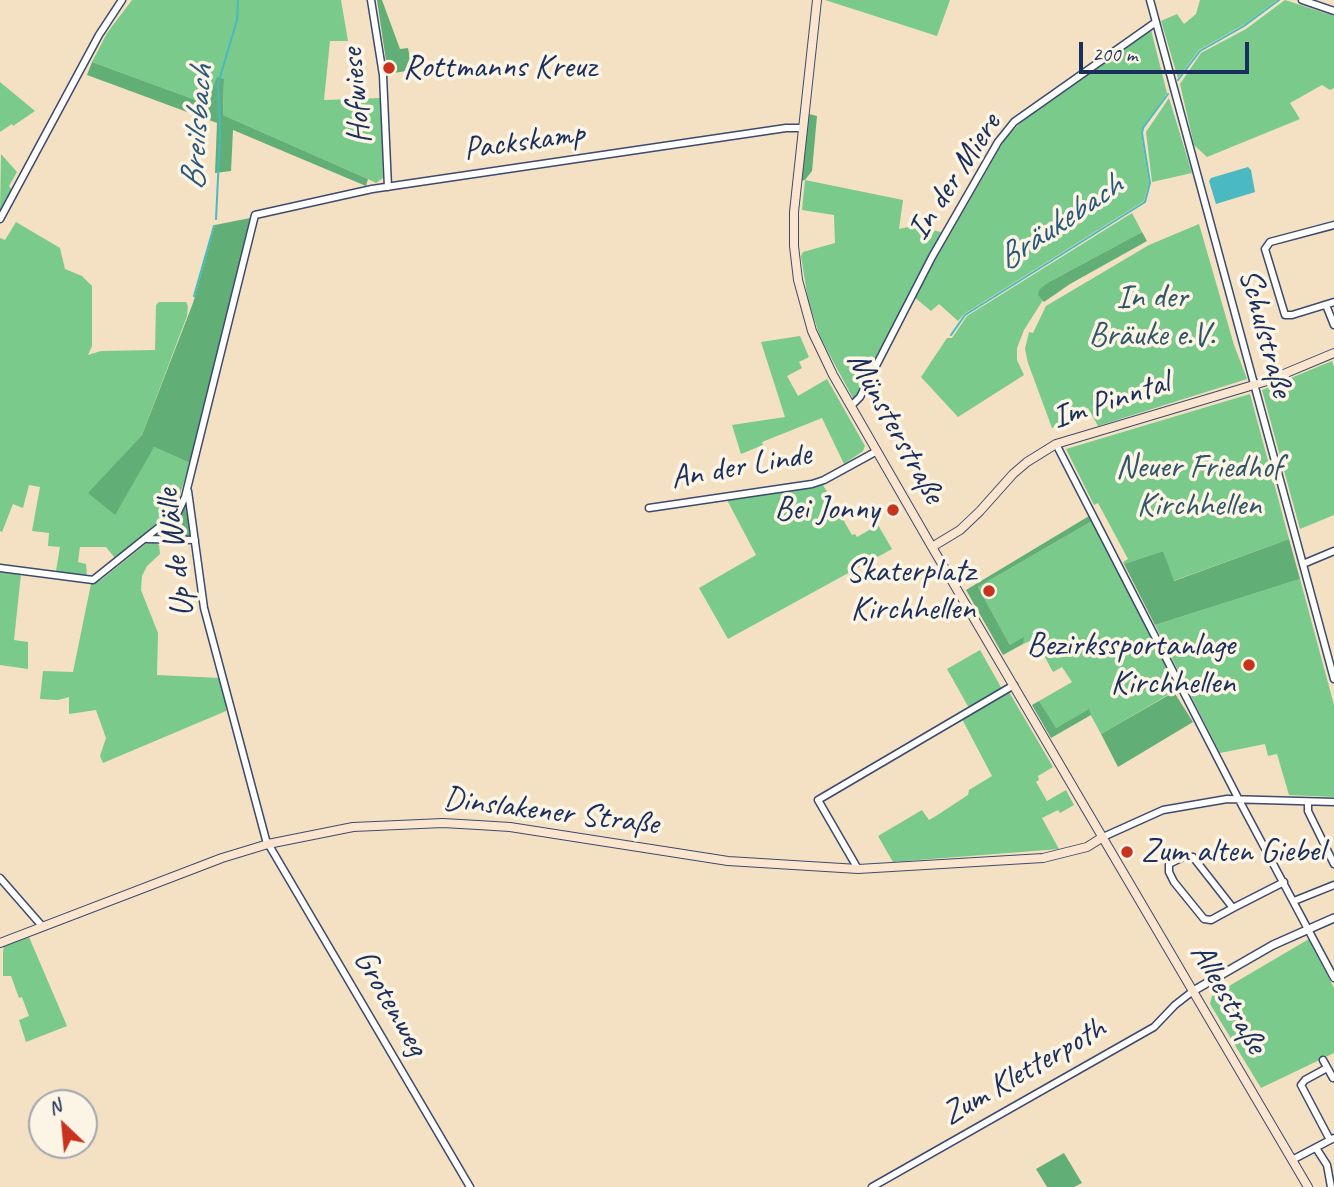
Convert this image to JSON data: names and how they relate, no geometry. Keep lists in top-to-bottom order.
{
  "streets": {
    "main road": [
      "Im Pinntal",
      "Münsterstraße",
      "Dinslakener Straße",
      "Alleestraße"
    ],
    "street": [
      "Hofwiese",
      "Packskamp",
      "In der Miere",
      "Schulstraße",
      "An der Linde",
      "Up de Wälle",
      "Grotenweg",
      "Zum Kletterpoth"
    ]
  },
  "crossings": [
    ["Hofwiese", "Packskamp"],
    ["Packskamp", "Münsterstraße"],
    ["Packskamp", "Up de Wälle"],
    ["In der Miere", "Schulstraße"],
    ["In der Miere", "Münsterstraße"],
    ["Schulstraße", "Im Pinntal"],
    ["Im Pinntal", "Münsterstraße"],
    ["Münsterstraße", "An der Linde"],
    ["Münsterstraße", "Dinslakener Straße"],
    ["Münsterstraße", "Alleestraße"],
    ["Up de Wälle", "Dinslakener Straße"],
    ["Up de Wälle", "Grotenweg"],
    ["Dinslakener Straße", "Alleestraße"],
    ["Dinslakener Straße", "Grotenweg"],
    ["Alleestraße", "Zum Kletterpoth"]
  ],
  "water": ["Breilsbach", "Bräukebach"],
  "parks": ["In der Bräuke e.V.", "Neuer Friedhof Kirchhellen"],
  "places": [
    "Rottmanns Kreuz",
    "Bei Jonny",
    "Skaterplatz Kirchhellen",
    "Bezirkssportanlage Kirchhellen",
    "Zum alten Giebel"
  ],
  "scale_bar": "200 m",
  "north": "top left"
}
